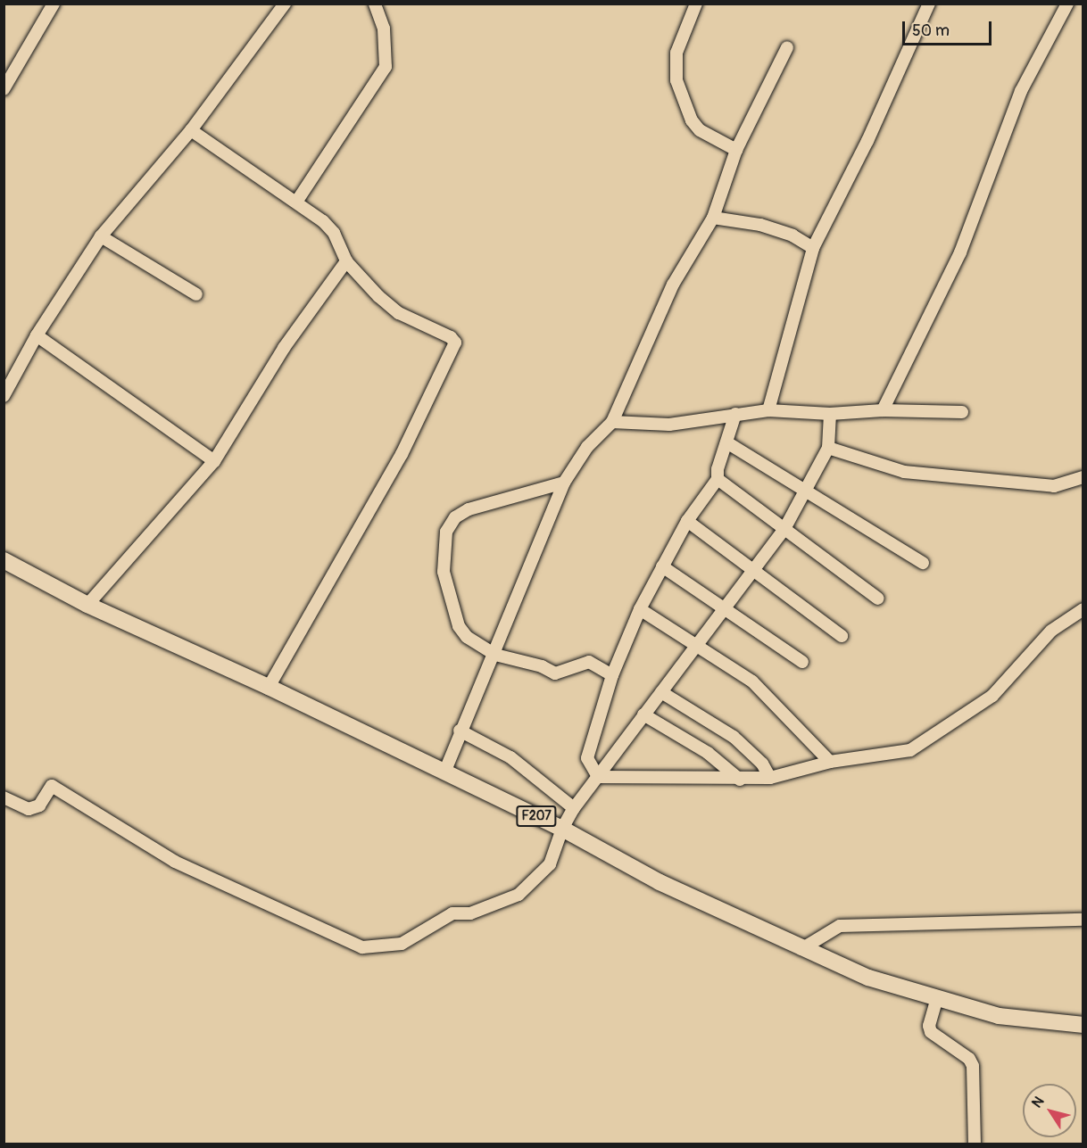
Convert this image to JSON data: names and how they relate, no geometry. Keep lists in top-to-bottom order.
{
  "streets": {
    "main road": ["F207"]
  },
  "scale_bar": "50 m",
  "north": "top left"
}
